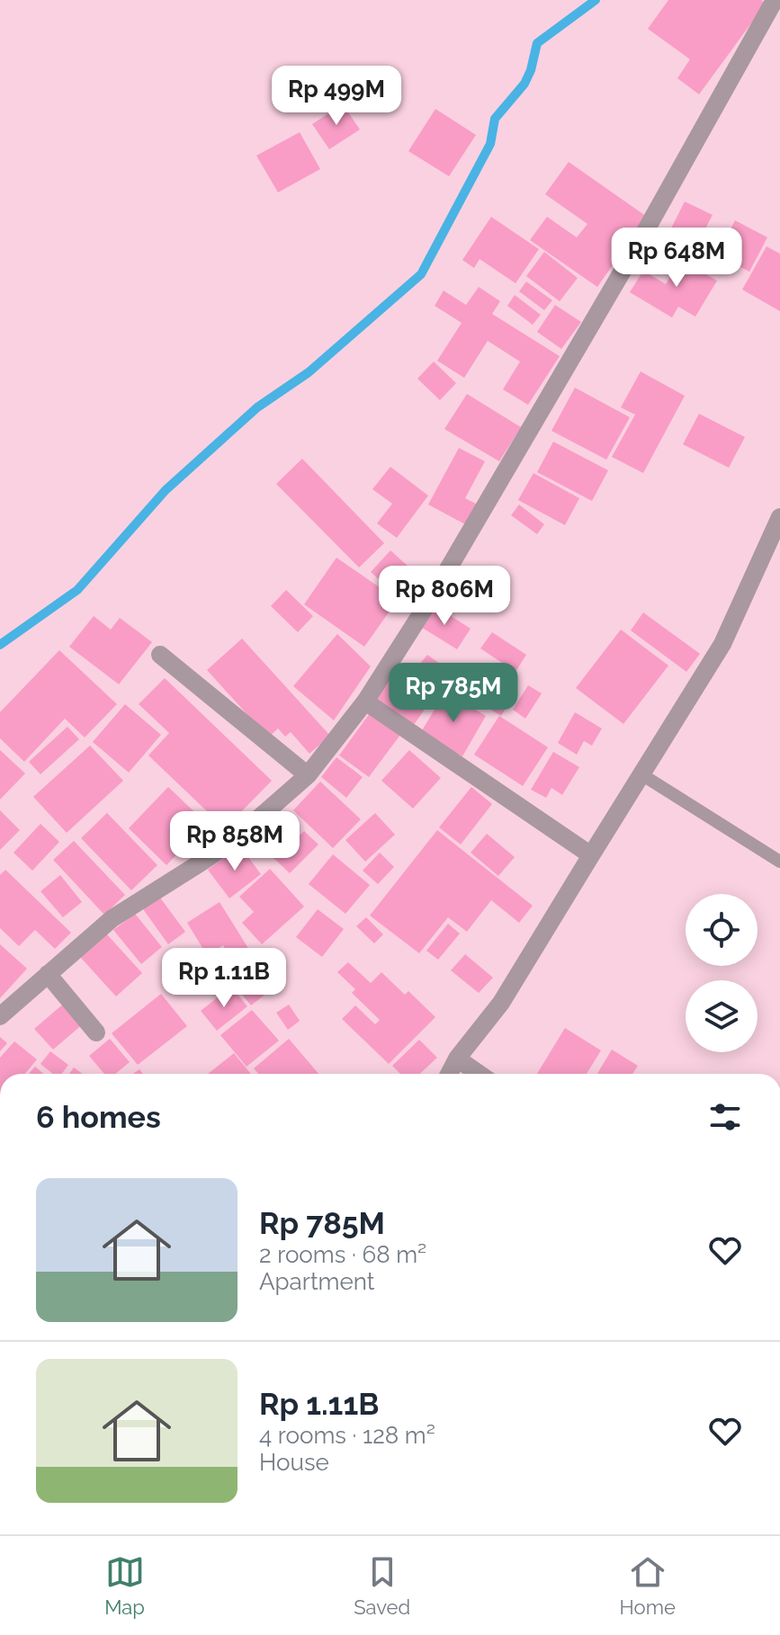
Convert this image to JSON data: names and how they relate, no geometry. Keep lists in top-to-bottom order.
{
  "page": {
    "price": [
      "Rp 499M",
      "Rp 648M",
      "Rp 806M",
      "Rp 785M",
      "Rp 858M",
      "Rp 1.11B"
    ],
    "heading": "6 homes",
    "list": [
      {
        "name": "Rp 785M",
        "note": "2 rooms · 68 m² · Apartment"
      },
      {
        "name": "Rp 1.11B",
        "note": "4 rooms · 128 m² · House"
      }
    ],
    "tabs": ["Map", "Saved", "Home"]
  }
}
